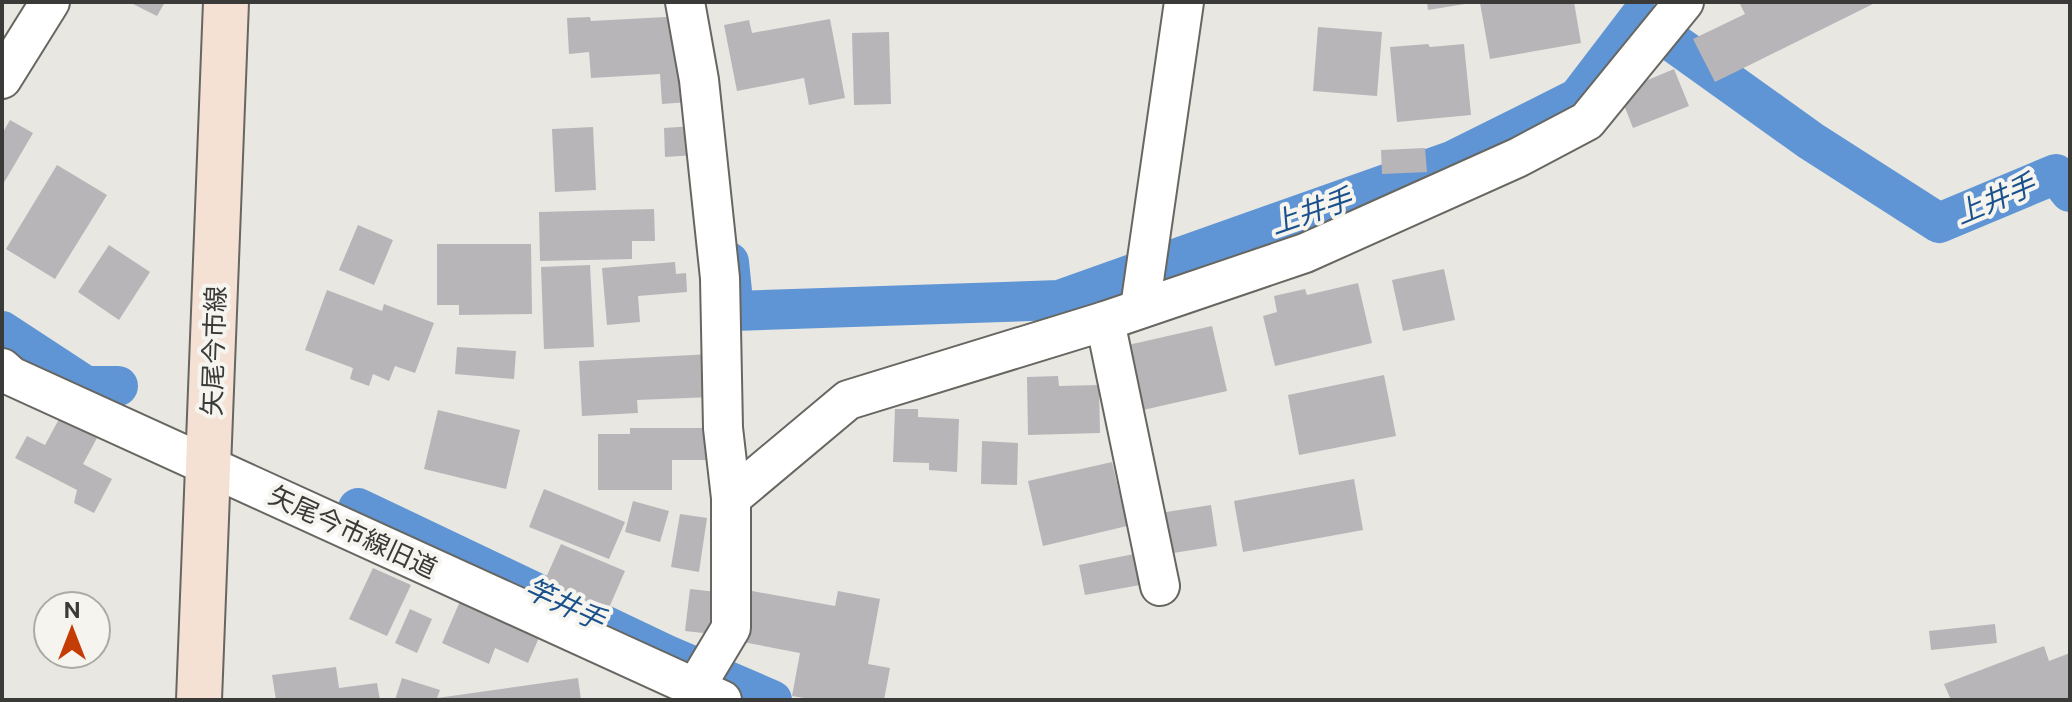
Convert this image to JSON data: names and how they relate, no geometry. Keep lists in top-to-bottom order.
{
  "streets": {
    "main road": ["矢尾今市線"],
    "street": ["矢尾今市線旧道"]
  },
  "crossings": [
    ["矢尾今市線", "矢尾今市線旧道"]
  ],
  "water": ["上井手", "竿井手"],
  "north": "top"
}
